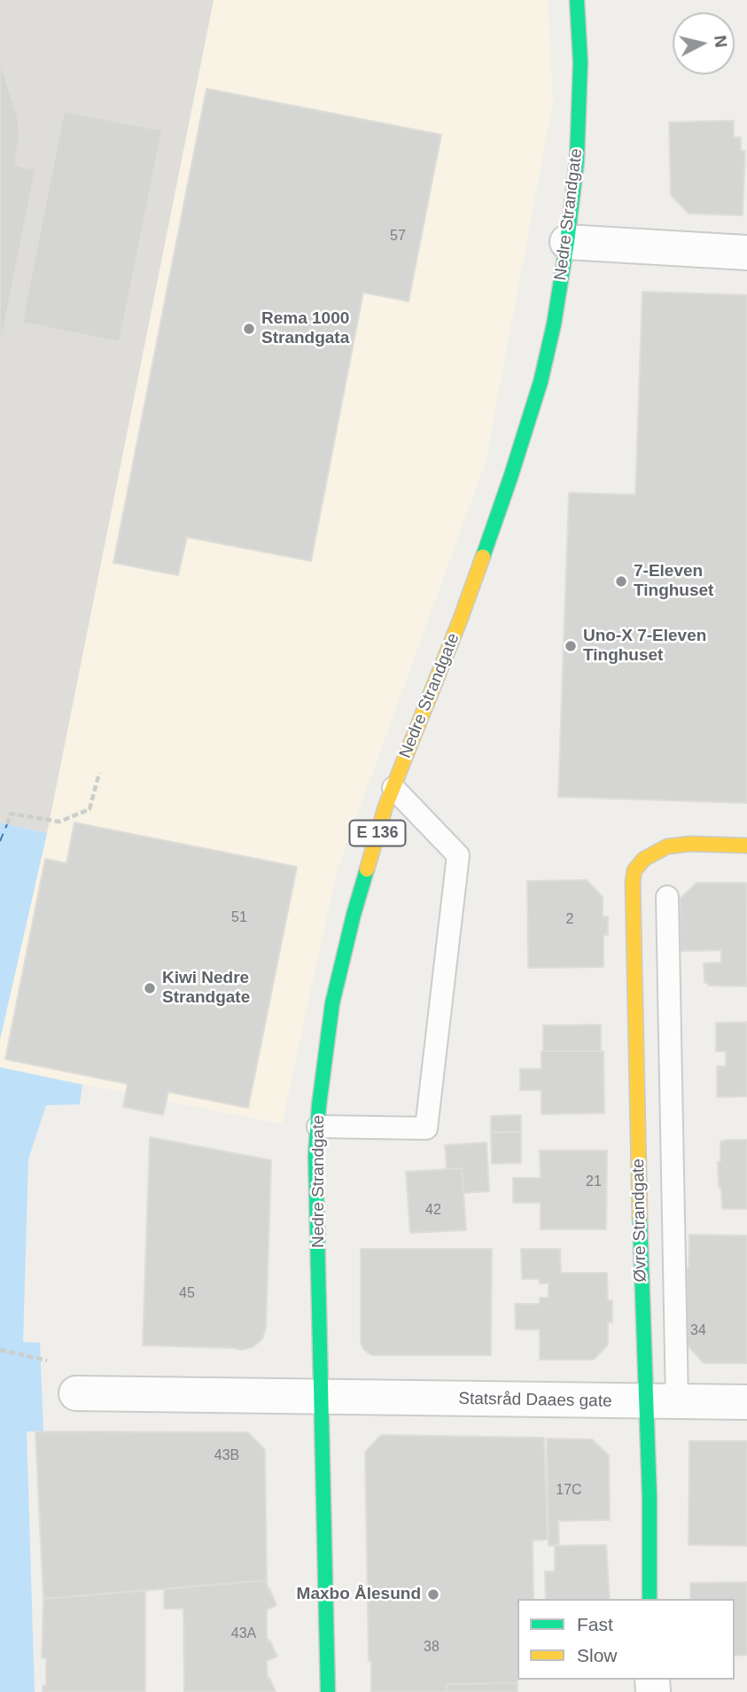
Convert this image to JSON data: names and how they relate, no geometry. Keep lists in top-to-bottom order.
{
  "streets": {
    "main road": ["Nedre Strandgate", "E 136", "Øvre Strandgate"],
    "street": ["Statsråd Daaes gate"]
  },
  "crossings": [
    ["Nedre Strandgate", "Statsråd Daaes gate"],
    ["Øvre Strandgate", "Statsråd Daaes gate"]
  ],
  "places": [
    "Rema 1000 Strandgata",
    "7-Eleven Tinghuset",
    "Uno-X 7-Eleven Tinghuset",
    "Kiwi Nedre Strandgate",
    "Maxbo Ålesund"
  ],
  "house_numbers": [
    "57",
    "51",
    "2",
    "21",
    "42",
    "45",
    "34",
    "43B",
    "17C",
    "43A",
    "38"
  ],
  "legend": ["Fast", "Slow"],
  "north": "right"
}
